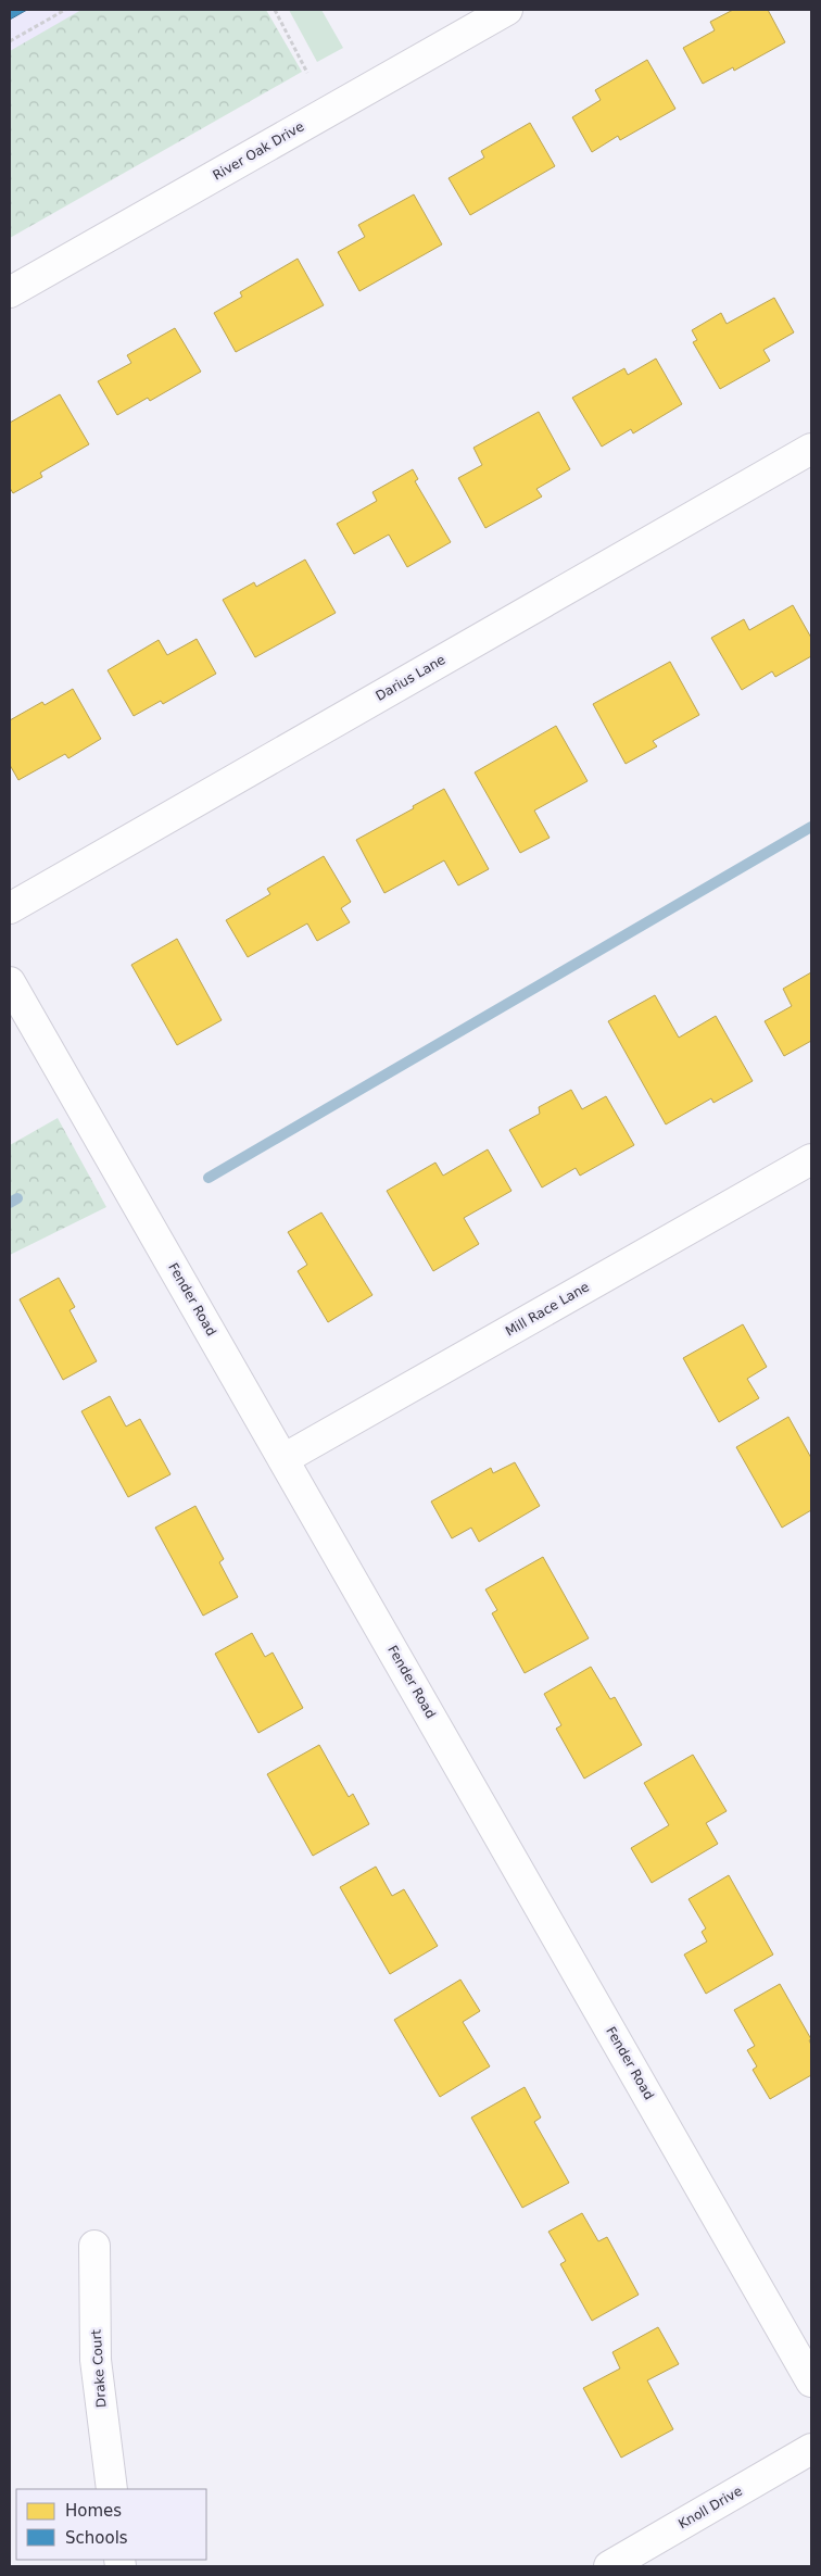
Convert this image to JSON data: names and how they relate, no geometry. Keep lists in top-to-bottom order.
{
  "streets": {
    "street": [
      "River Oak Drive",
      "Darius Lane",
      "Fender Road",
      "Mill Race Lane",
      "Drake Court",
      "Knoll Drive"
    ]
  },
  "crossings": [
    ["Fender Road", "Mill Race Lane"]
  ],
  "legend": ["Homes", "Schools"]
}
